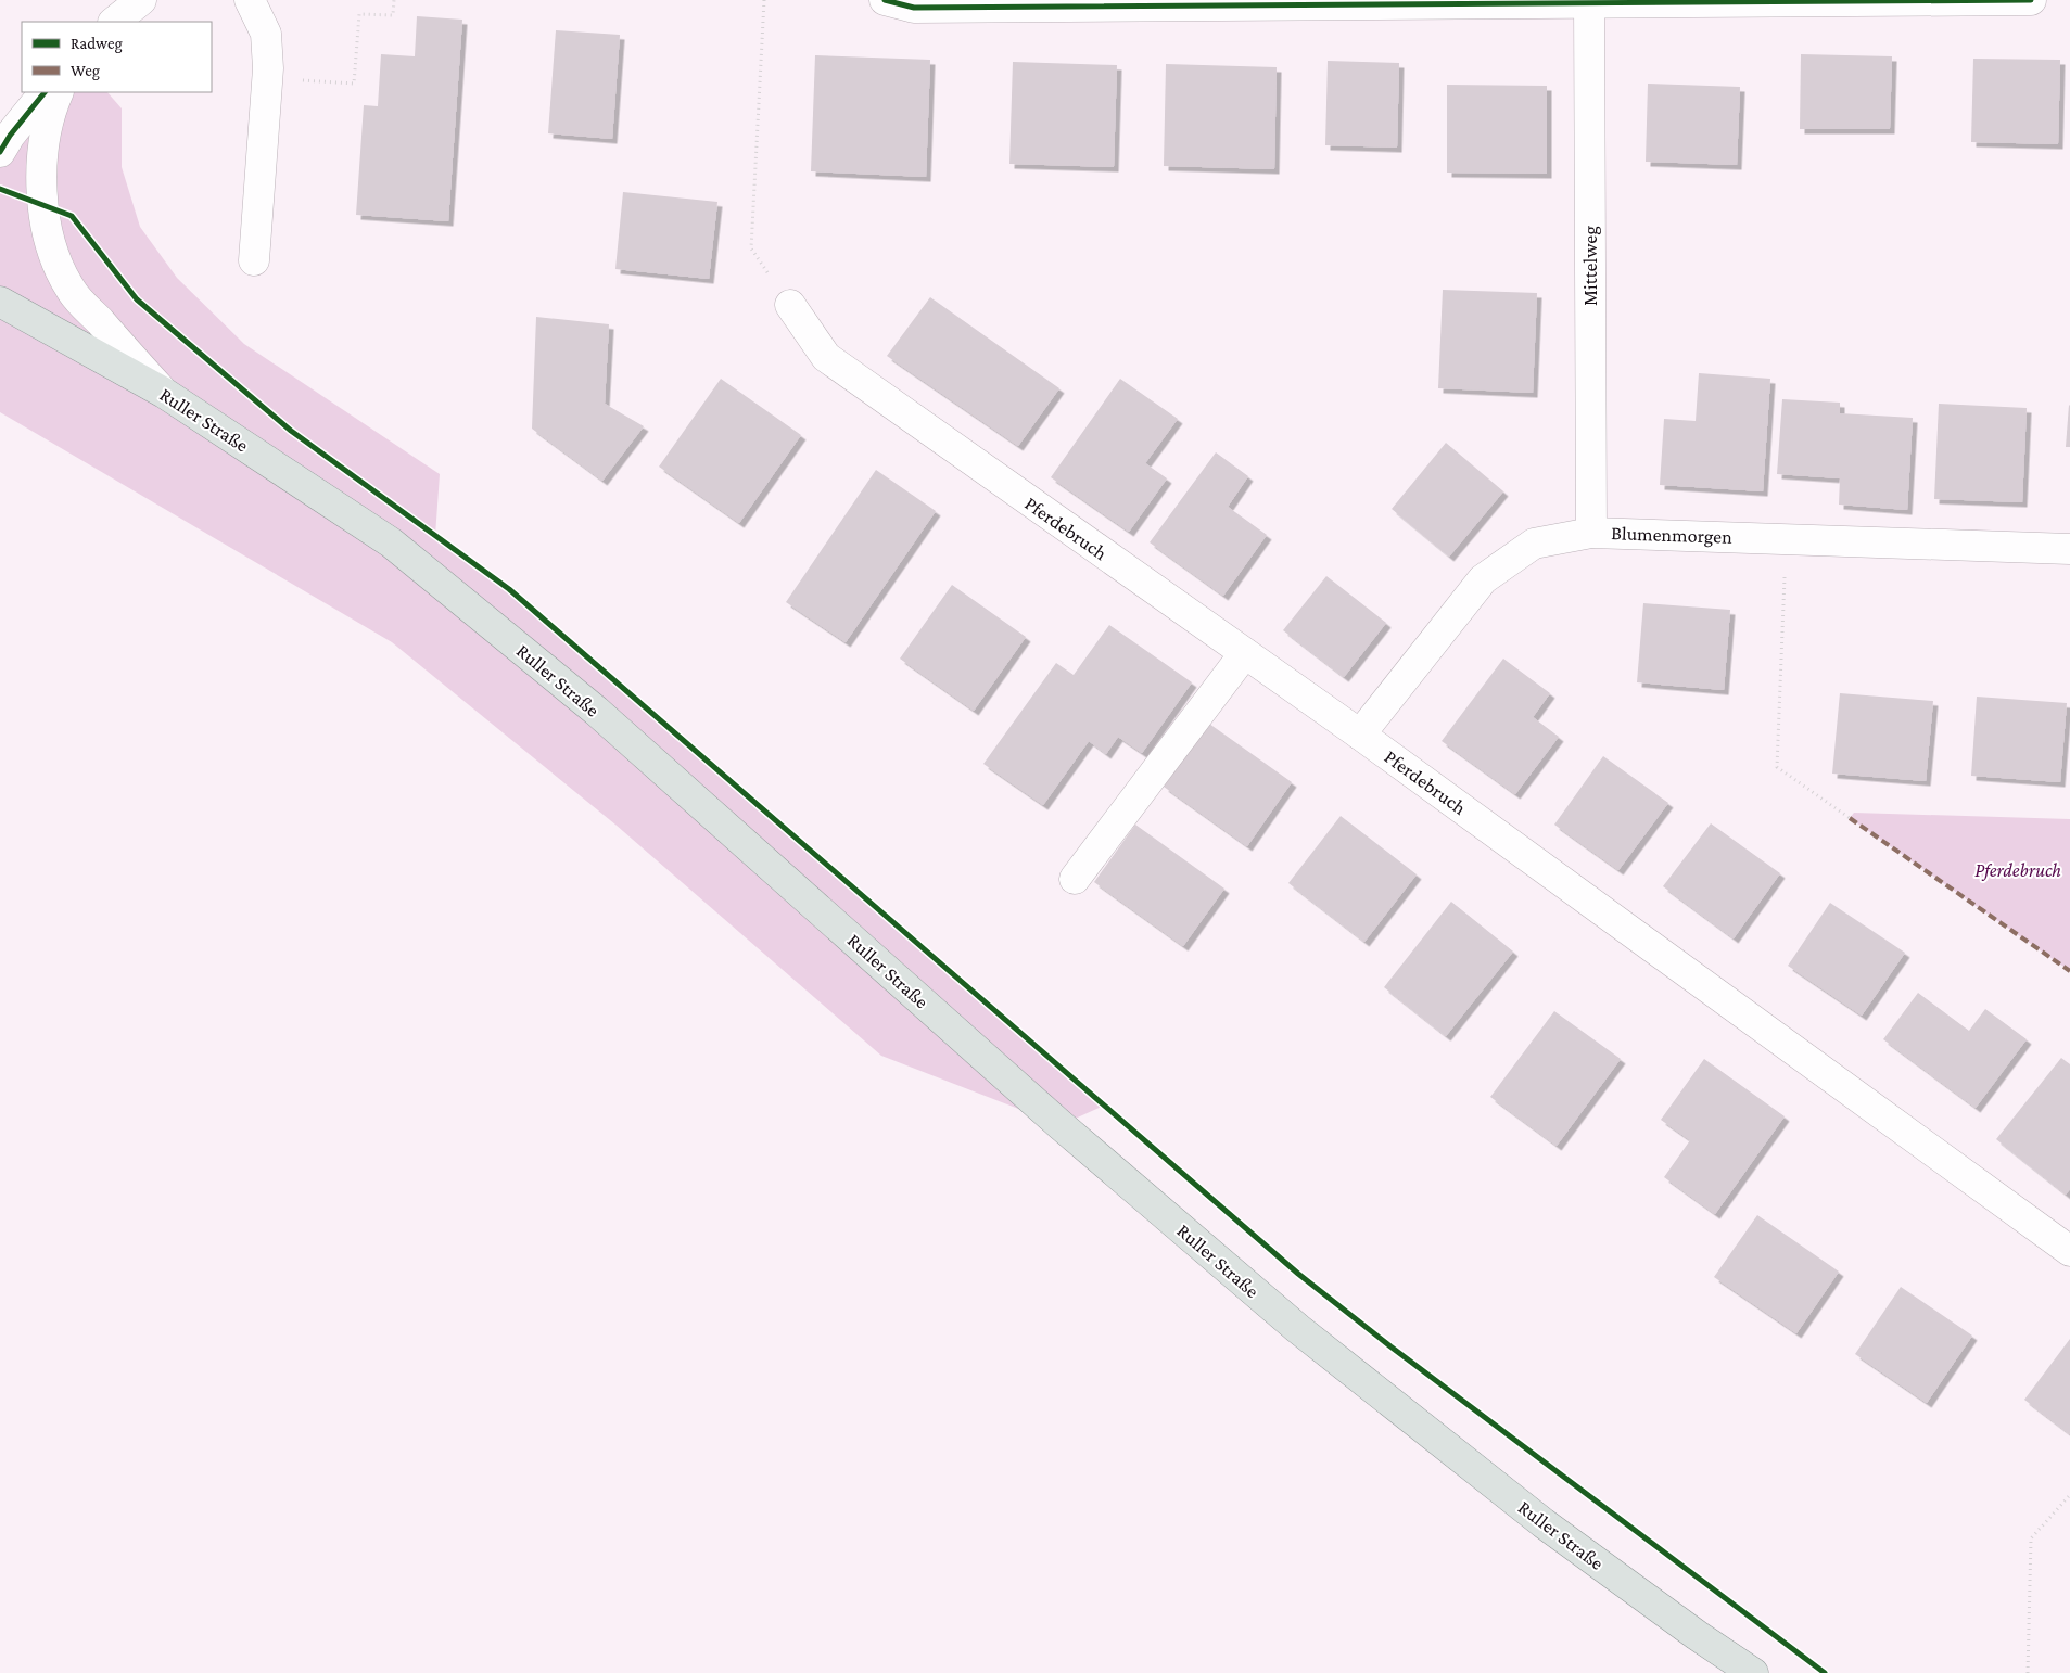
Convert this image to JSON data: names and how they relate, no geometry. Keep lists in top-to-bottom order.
{
  "streets": {
    "main road": ["Ruller Straße"],
    "street": ["Mittelweg", "Pferdebruch", "Blumenmorgen"]
  },
  "crossings": [
    ["Mittelweg", "Blumenmorgen"],
    ["Pferdebruch", "Blumenmorgen"]
  ],
  "parks": ["Pferdebruch"],
  "legend": ["Radweg", "Weg"]
}
